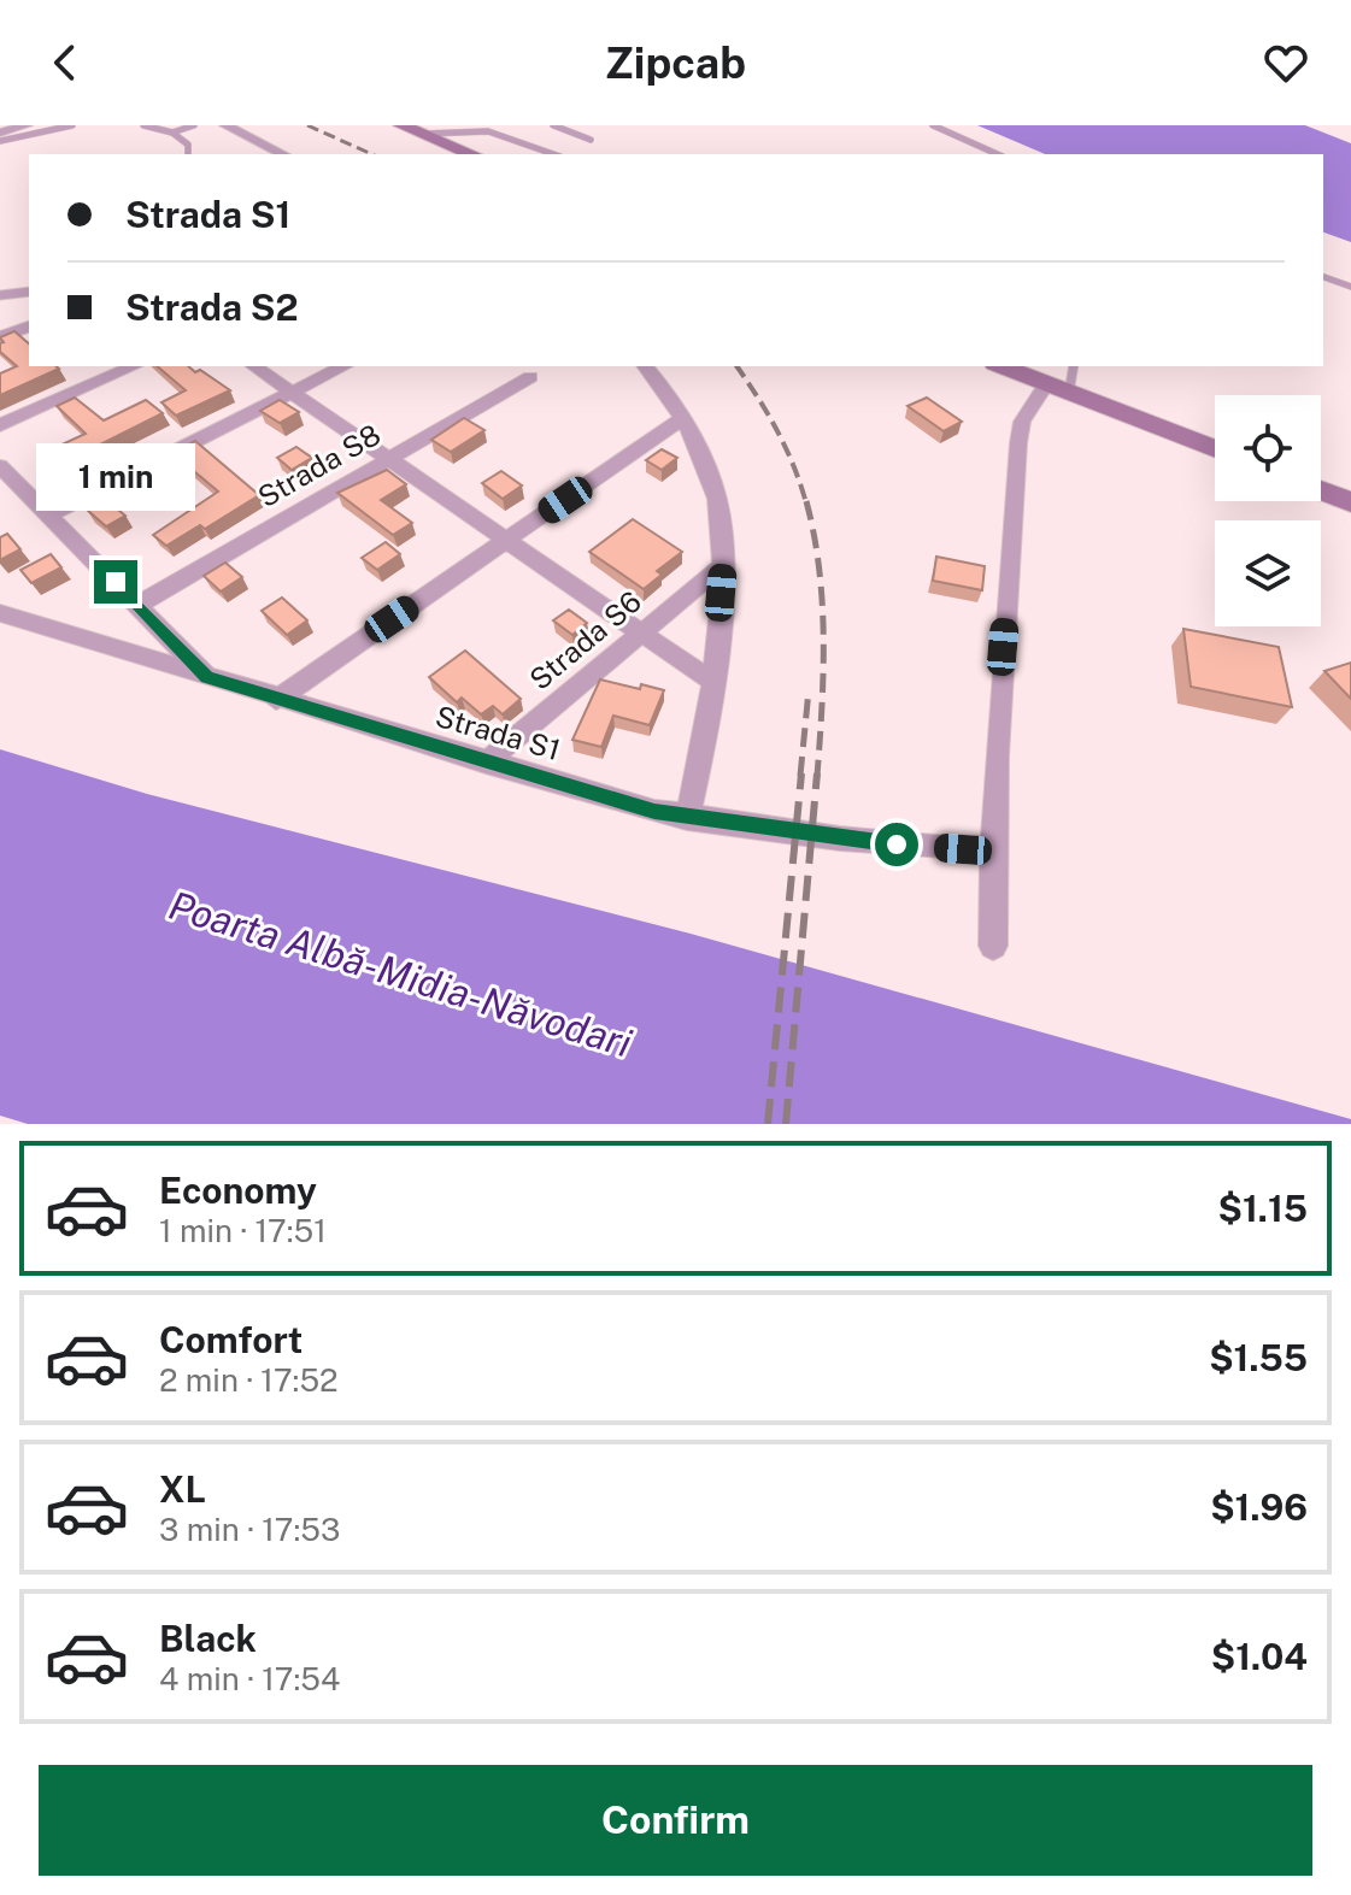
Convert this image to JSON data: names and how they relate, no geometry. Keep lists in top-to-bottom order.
{
  "streets": {
    "street": ["Strada S8", "Strada S6", "Strada S1"]
  },
  "crossings": [
    ["Strada S6", "Strada S1"]
  ],
  "water": ["Poarta Albă-Midia-Năvodari"],
  "page": {
    "header": "Zipcab",
    "banner": ["Strada S1", "Strada S2"],
    "bubble": "1 min",
    "list": [
      {
        "name": "Economy",
        "note": "1 min · 17:51",
        "value": "$1.15"
      },
      {
        "name": "Comfort",
        "note": "2 min · 17:52",
        "value": "$1.55"
      },
      {
        "name": "XL",
        "note": "3 min · 17:53",
        "value": "$1.96"
      },
      {
        "name": "Black",
        "note": "4 min · 17:54",
        "value": "$1.04"
      }
    ],
    "buttons": "Confirm"
  }
}
